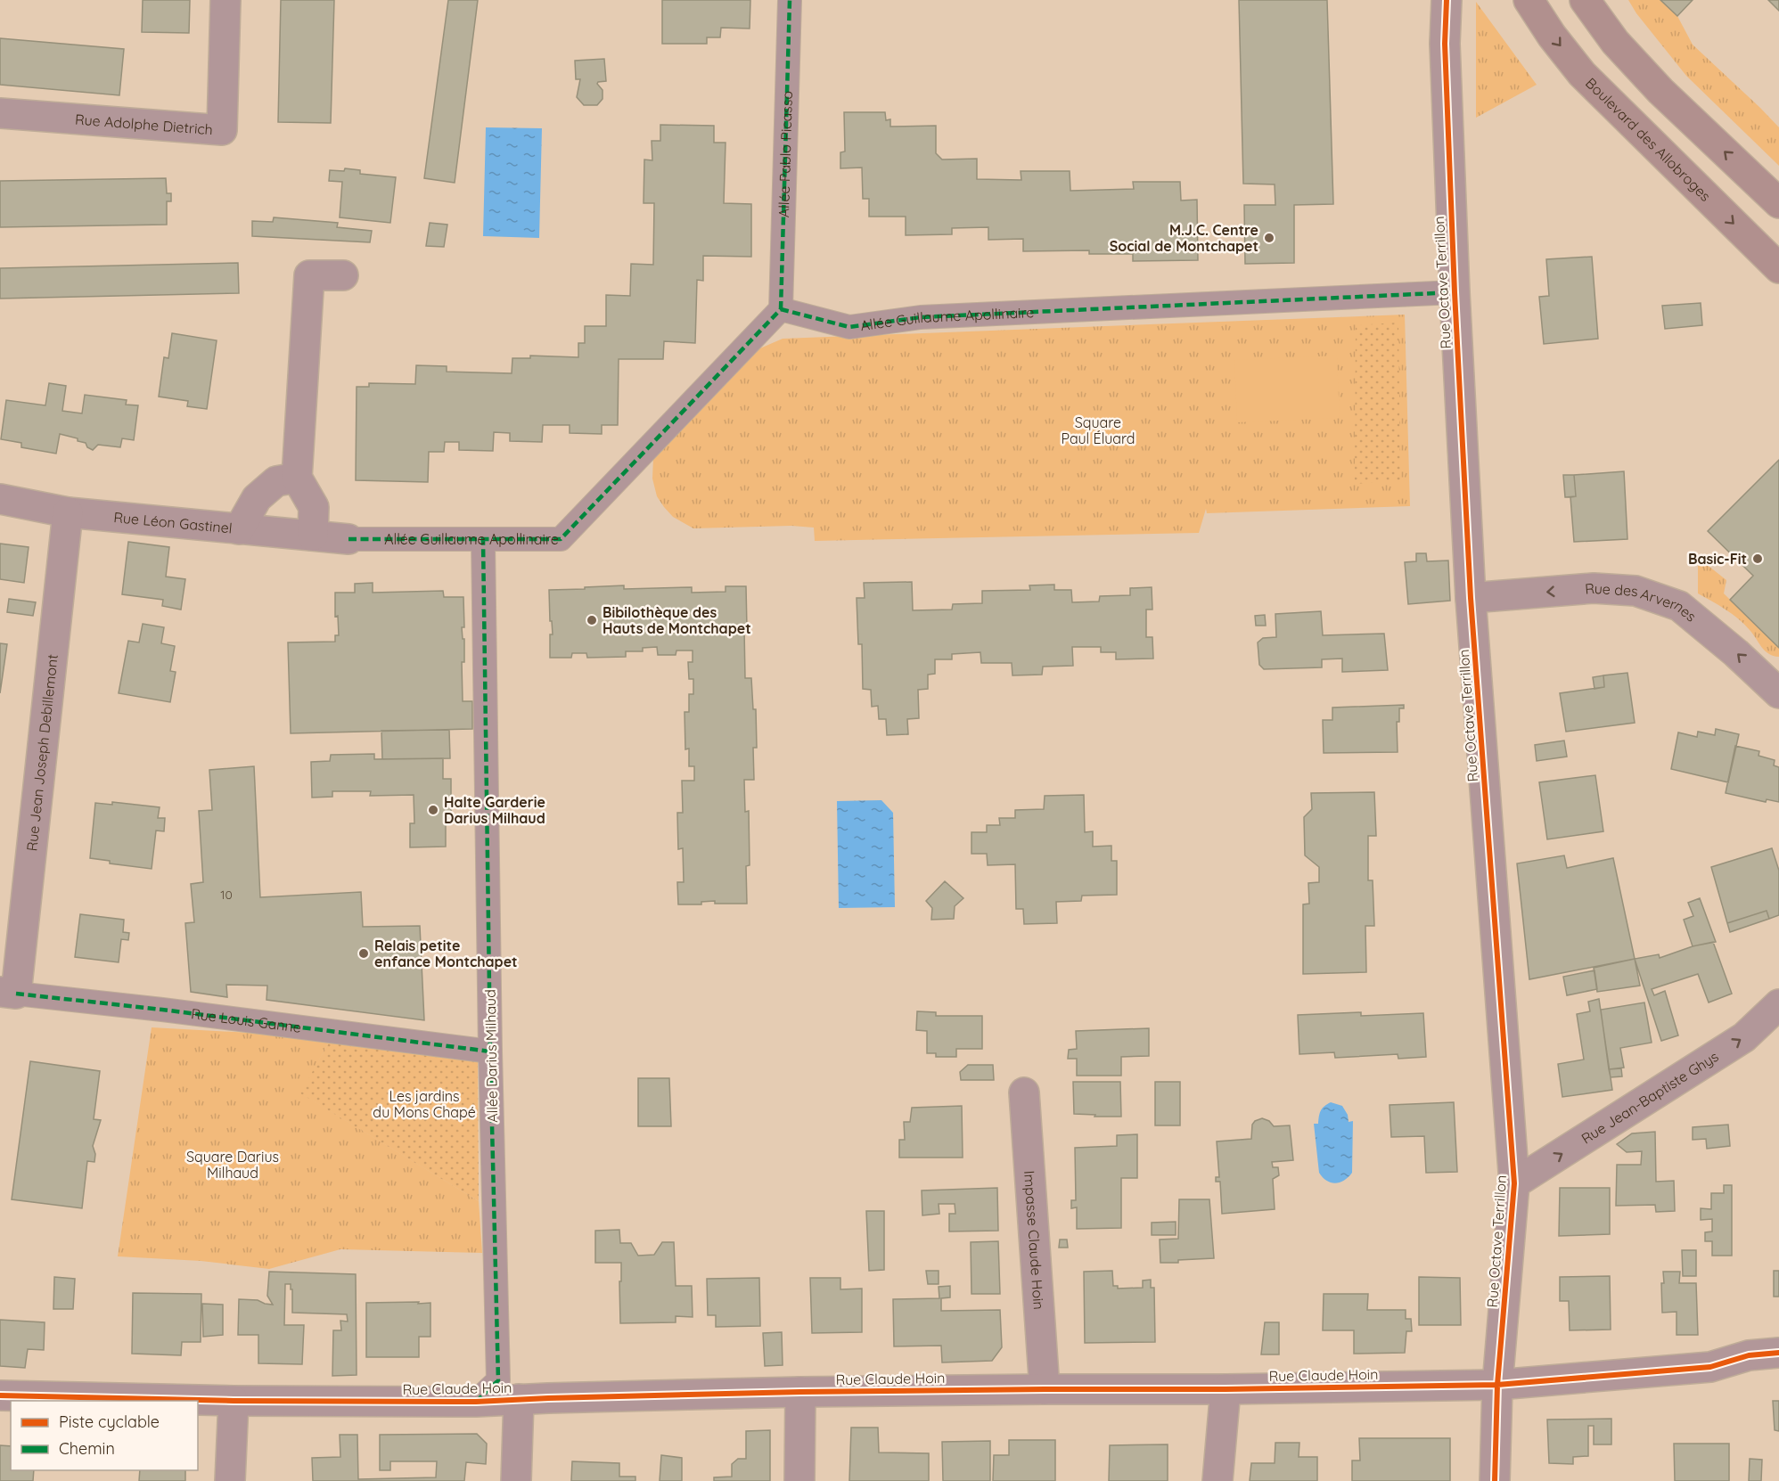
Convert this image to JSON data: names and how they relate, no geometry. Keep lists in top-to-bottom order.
{
  "streets": {
    "main road": ["Boulevard des Allobroges"],
    "street": [
      "Rue Adolphe Dietrich",
      "Allée Pablo Picasso",
      "Rue Octave Terrillon",
      "Allée Guillaume Apollinaire",
      "Rue Léon Gastinel",
      "Rue des Arvernes",
      "Rue Jean Joseph Debillemont",
      "Rue Louis Ganne",
      "Allée Darius Milhaud",
      "Rue Jean-Baptiste Ghys",
      "Impasse Claude Hoin",
      "Rue Claude Hoin"
    ]
  },
  "crossings": [
    ["Allée Pablo Picasso", "Allée Guillaume Apollinaire"],
    ["Rue Octave Terrillon", "Allée Guillaume Apollinaire"],
    ["Rue Octave Terrillon", "Rue des Arvernes"],
    ["Rue Octave Terrillon", "Rue Jean-Baptiste Ghys"],
    ["Rue Octave Terrillon", "Rue Claude Hoin"],
    ["Allée Guillaume Apollinaire", "Rue Léon Gastinel"],
    ["Allée Guillaume Apollinaire", "Allée Darius Milhaud"],
    ["Rue Léon Gastinel", "Rue Jean Joseph Debillemont"],
    ["Rue Jean Joseph Debillemont", "Rue Louis Ganne"],
    ["Rue Louis Ganne", "Allée Darius Milhaud"],
    ["Allée Darius Milhaud", "Rue Claude Hoin"],
    ["Impasse Claude Hoin", "Rue Claude Hoin"]
  ],
  "one_way": ["Rue des Arvernes", "Rue Jean-Baptiste Ghys"],
  "parks": ["Square Paul Éluard", "Les jardins du Mons Chapé", "Square Darius Milhaud"],
  "places": [
    "M.J.C. Centre Social de Montchapet",
    "Basic-Fit",
    "Bibilothèque des Hauts de Montchapet",
    "Halte Garderie Darius Milhaud",
    "Relais petite enfance Montchapet"
  ],
  "house_numbers": ["10"],
  "legend": ["Piste cyclable", "Chemin"]
}
